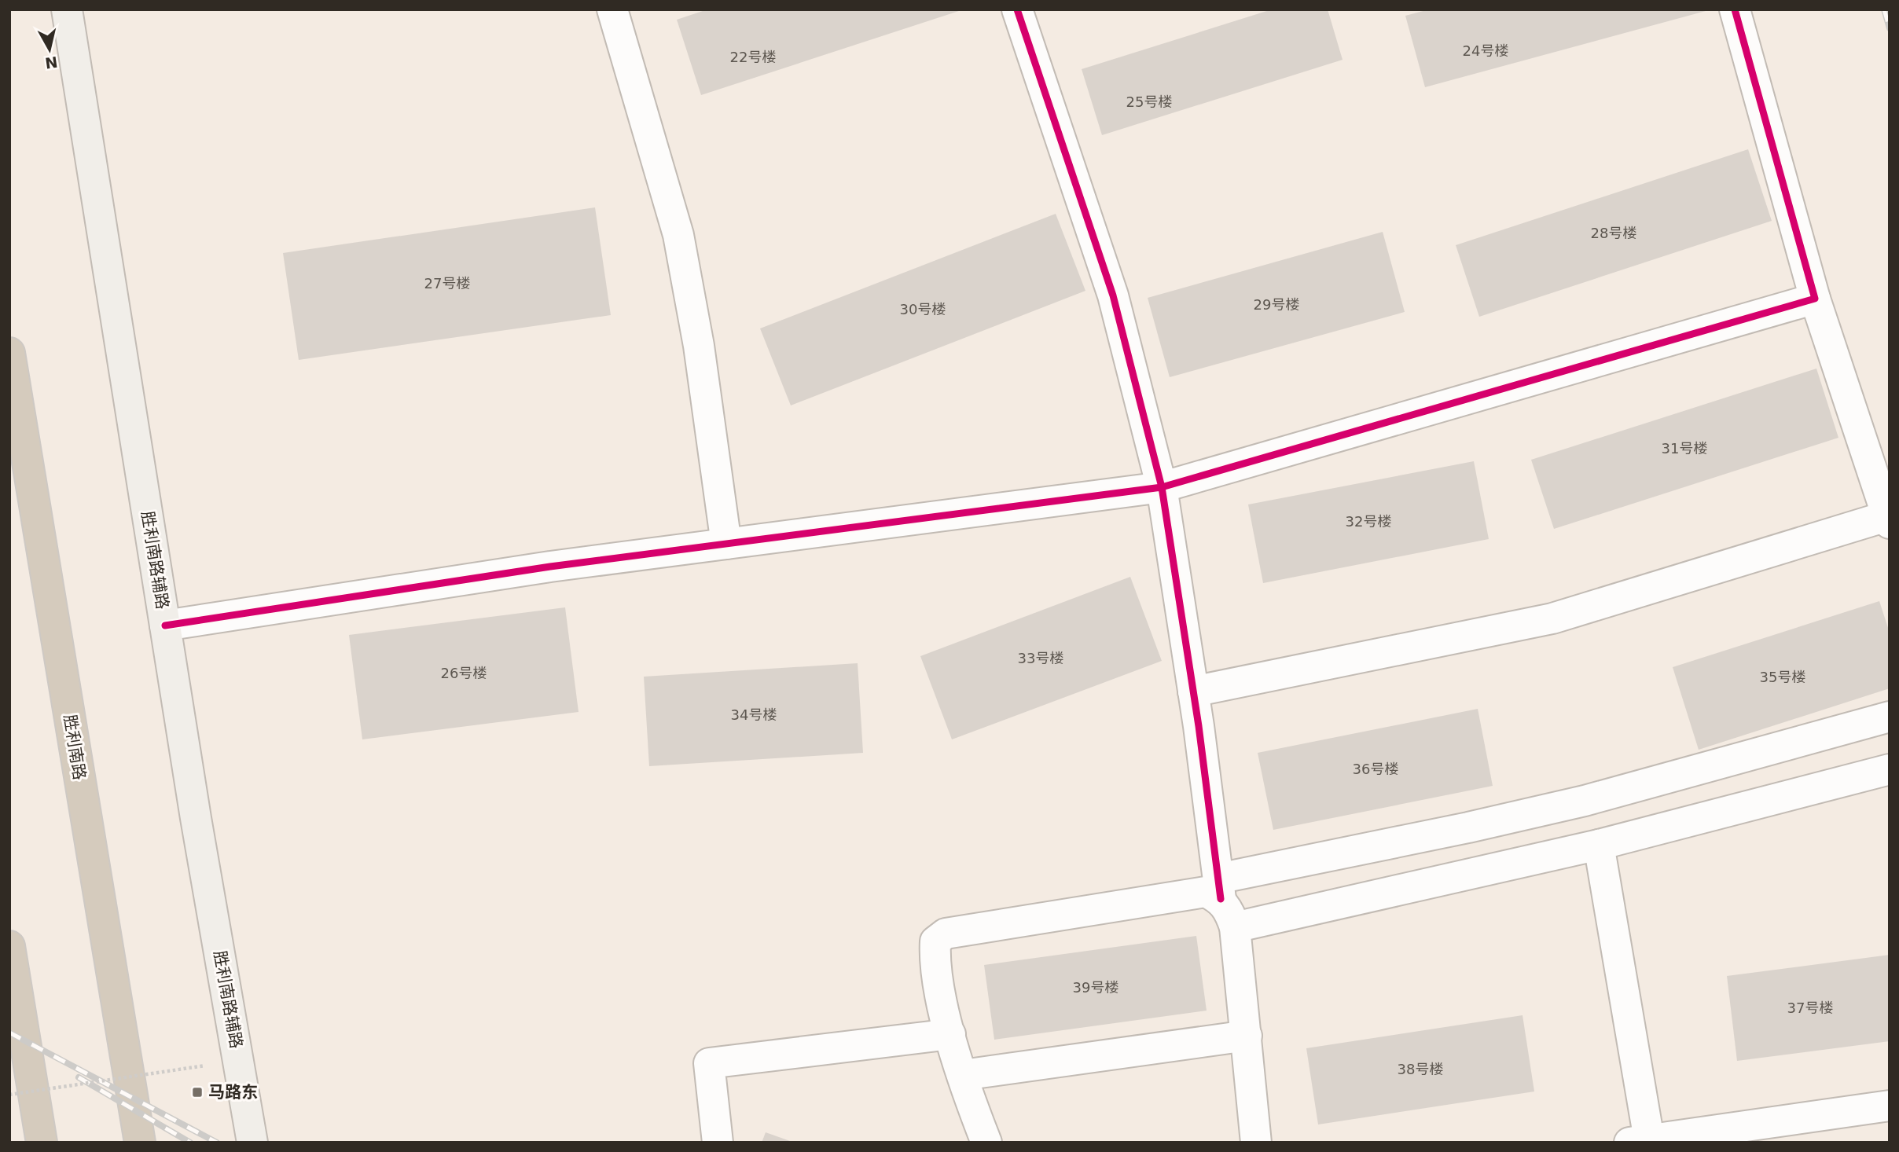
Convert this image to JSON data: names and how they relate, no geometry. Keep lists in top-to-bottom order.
{
  "streets": {
    "highway": ["胜利南路"],
    "main road": ["胜利南路辅路"]
  },
  "places": {
    "transit": ["马路东"]
  },
  "house_numbers": [
    "24号楼",
    "22号楼",
    "25号楼",
    "28号楼",
    "27号楼",
    "29号楼",
    "30号楼",
    "31号楼",
    "32号楼",
    "33号楼",
    "26号楼",
    "35号楼",
    "34号楼",
    "36号楼",
    "39号楼",
    "37号楼",
    "38号楼"
  ],
  "north": "bottom"
}
